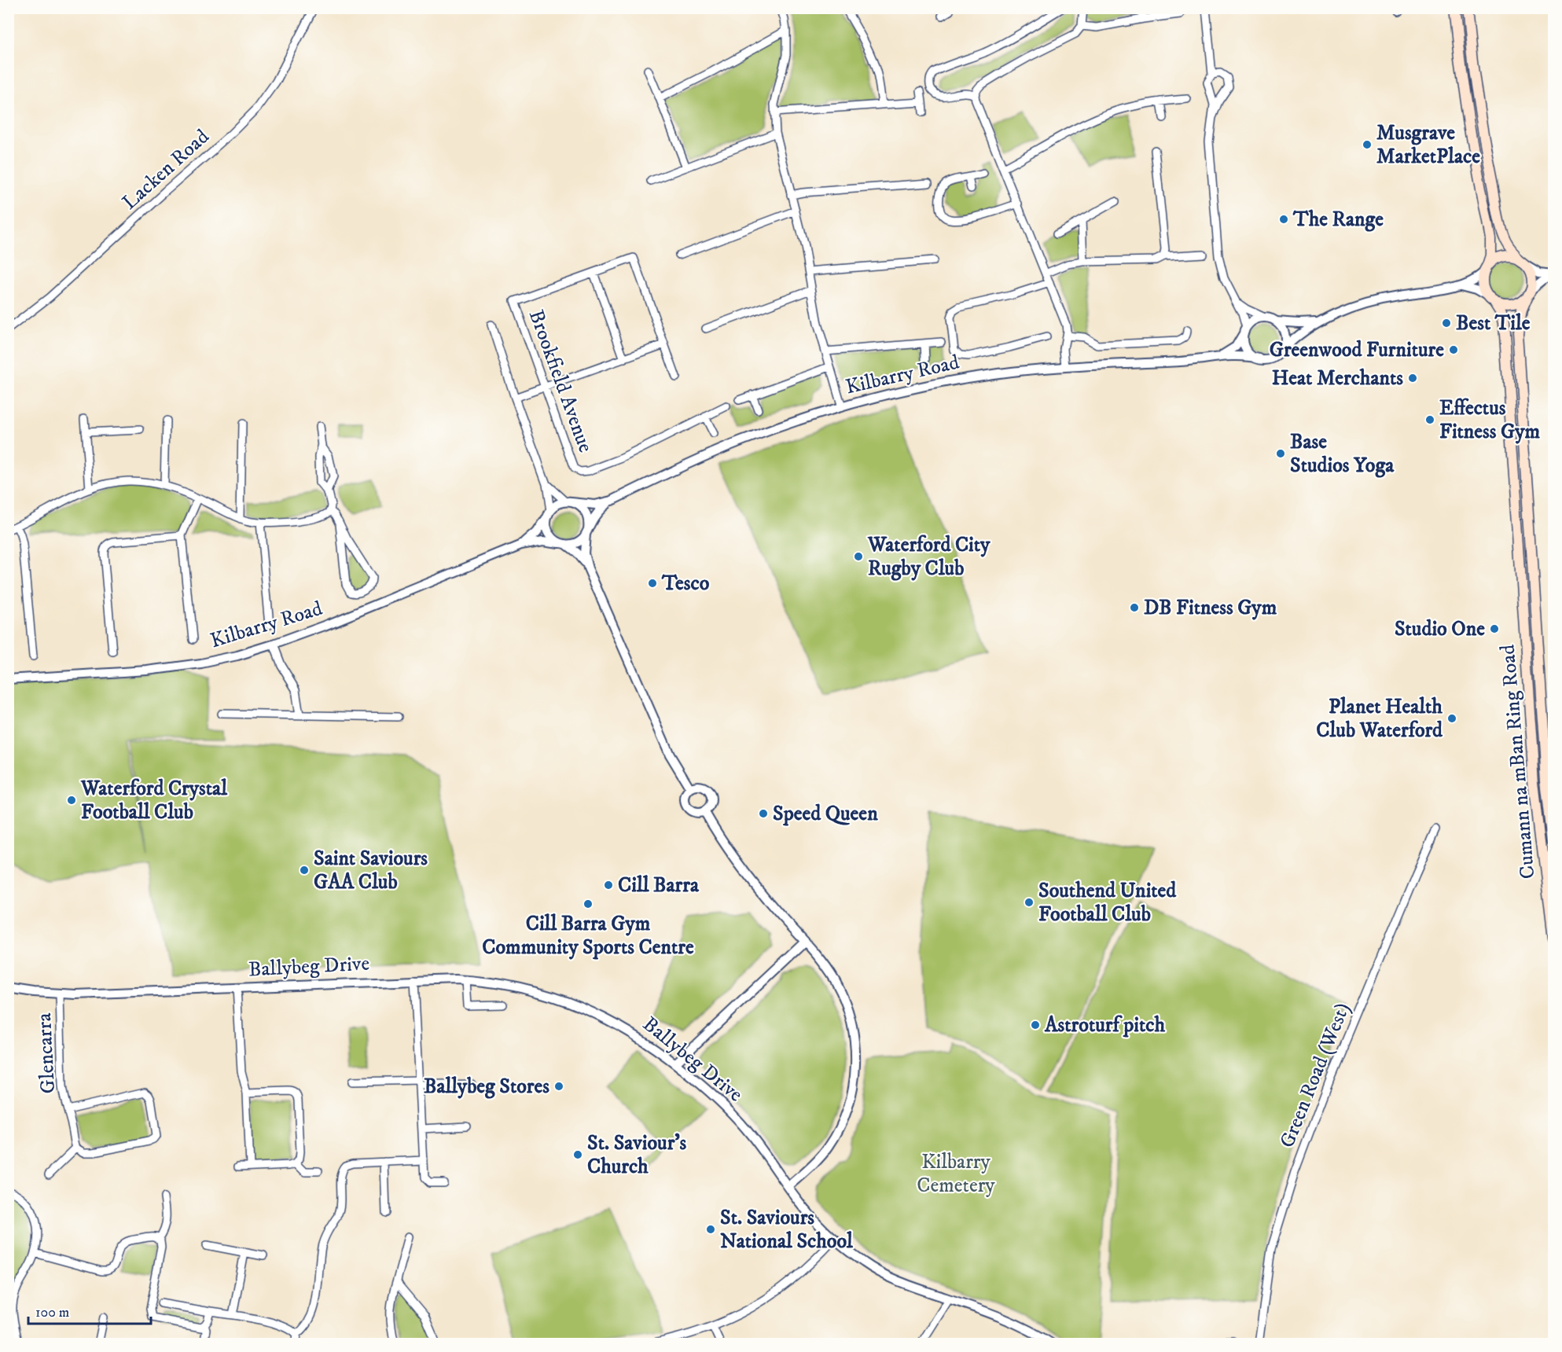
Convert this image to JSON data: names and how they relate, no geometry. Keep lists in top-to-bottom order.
{
  "streets": {
    "main road": ["Cumann na mBan Ring Road"],
    "street": [
      "Lacken Road",
      "Kilbarry Road",
      "Brookfield Avenue",
      "Ballybeg Drive",
      "Glencarra",
      "Green Road (West)"
    ]
  },
  "crossings": [
    ["Ballybeg Drive", "Glencarra"]
  ],
  "parks": ["Kilbarry Cemetery"],
  "places": [
    "Musgrave MarketPlace",
    "The Range",
    "Best Tile",
    "Greenwood Furniture",
    "Heat Merchants",
    "Effectus Fitness Gym",
    "Base Studios Yoga",
    "Waterford City Rugby Club",
    "Tesco",
    "DB Fitness Gym",
    "Studio One",
    "Planet Health Club Waterford",
    "Waterford Crystal Football Club",
    "Speed Queen",
    "Saint Saviours GAA Club",
    "Cill Barra",
    "Southend United Football Club",
    "Cill Barra Gym Community Sports Centre",
    "Astroturf pitch",
    "Ballybeg Stores",
    "St. Saviour's Church",
    "St. Saviours National School"
  ],
  "scale_bar": "100 m"
}
